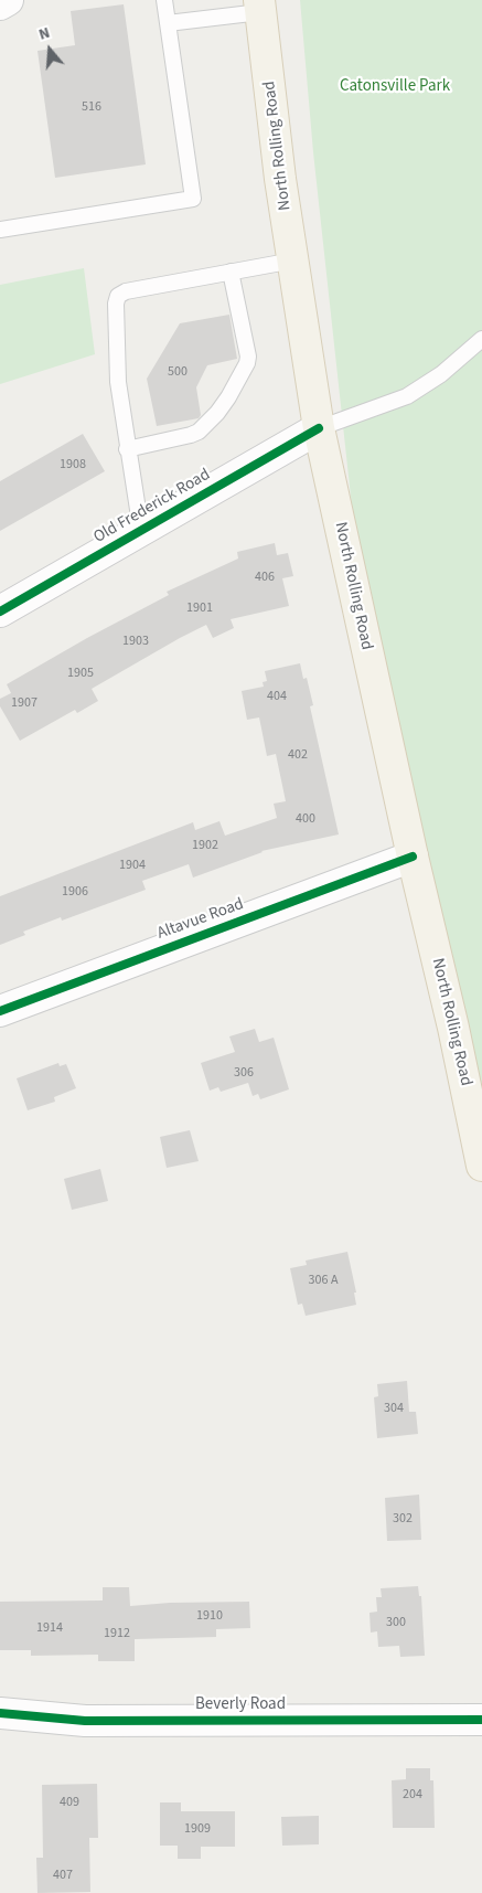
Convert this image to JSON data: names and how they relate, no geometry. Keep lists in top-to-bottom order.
{
  "streets": {
    "main road": ["North Rolling Road"],
    "street": ["Old Frederick Road", "Altavue Road", "Beverly Road"]
  },
  "crossings": [
    ["North Rolling Road", "Old Frederick Road"],
    ["North Rolling Road", "Altavue Road"]
  ],
  "parks": ["Catonsville Park"],
  "house_numbers": [
    "516",
    "500",
    "1908",
    "406",
    "1901",
    "1903",
    "1905",
    "404",
    "1907",
    "402",
    "400",
    "1902",
    "1904",
    "1906",
    "306",
    "306 A",
    "304",
    "302",
    "1910",
    "300",
    "1914",
    "1912",
    "204",
    "409",
    "1909",
    "407"
  ],
  "north": "top"
}
